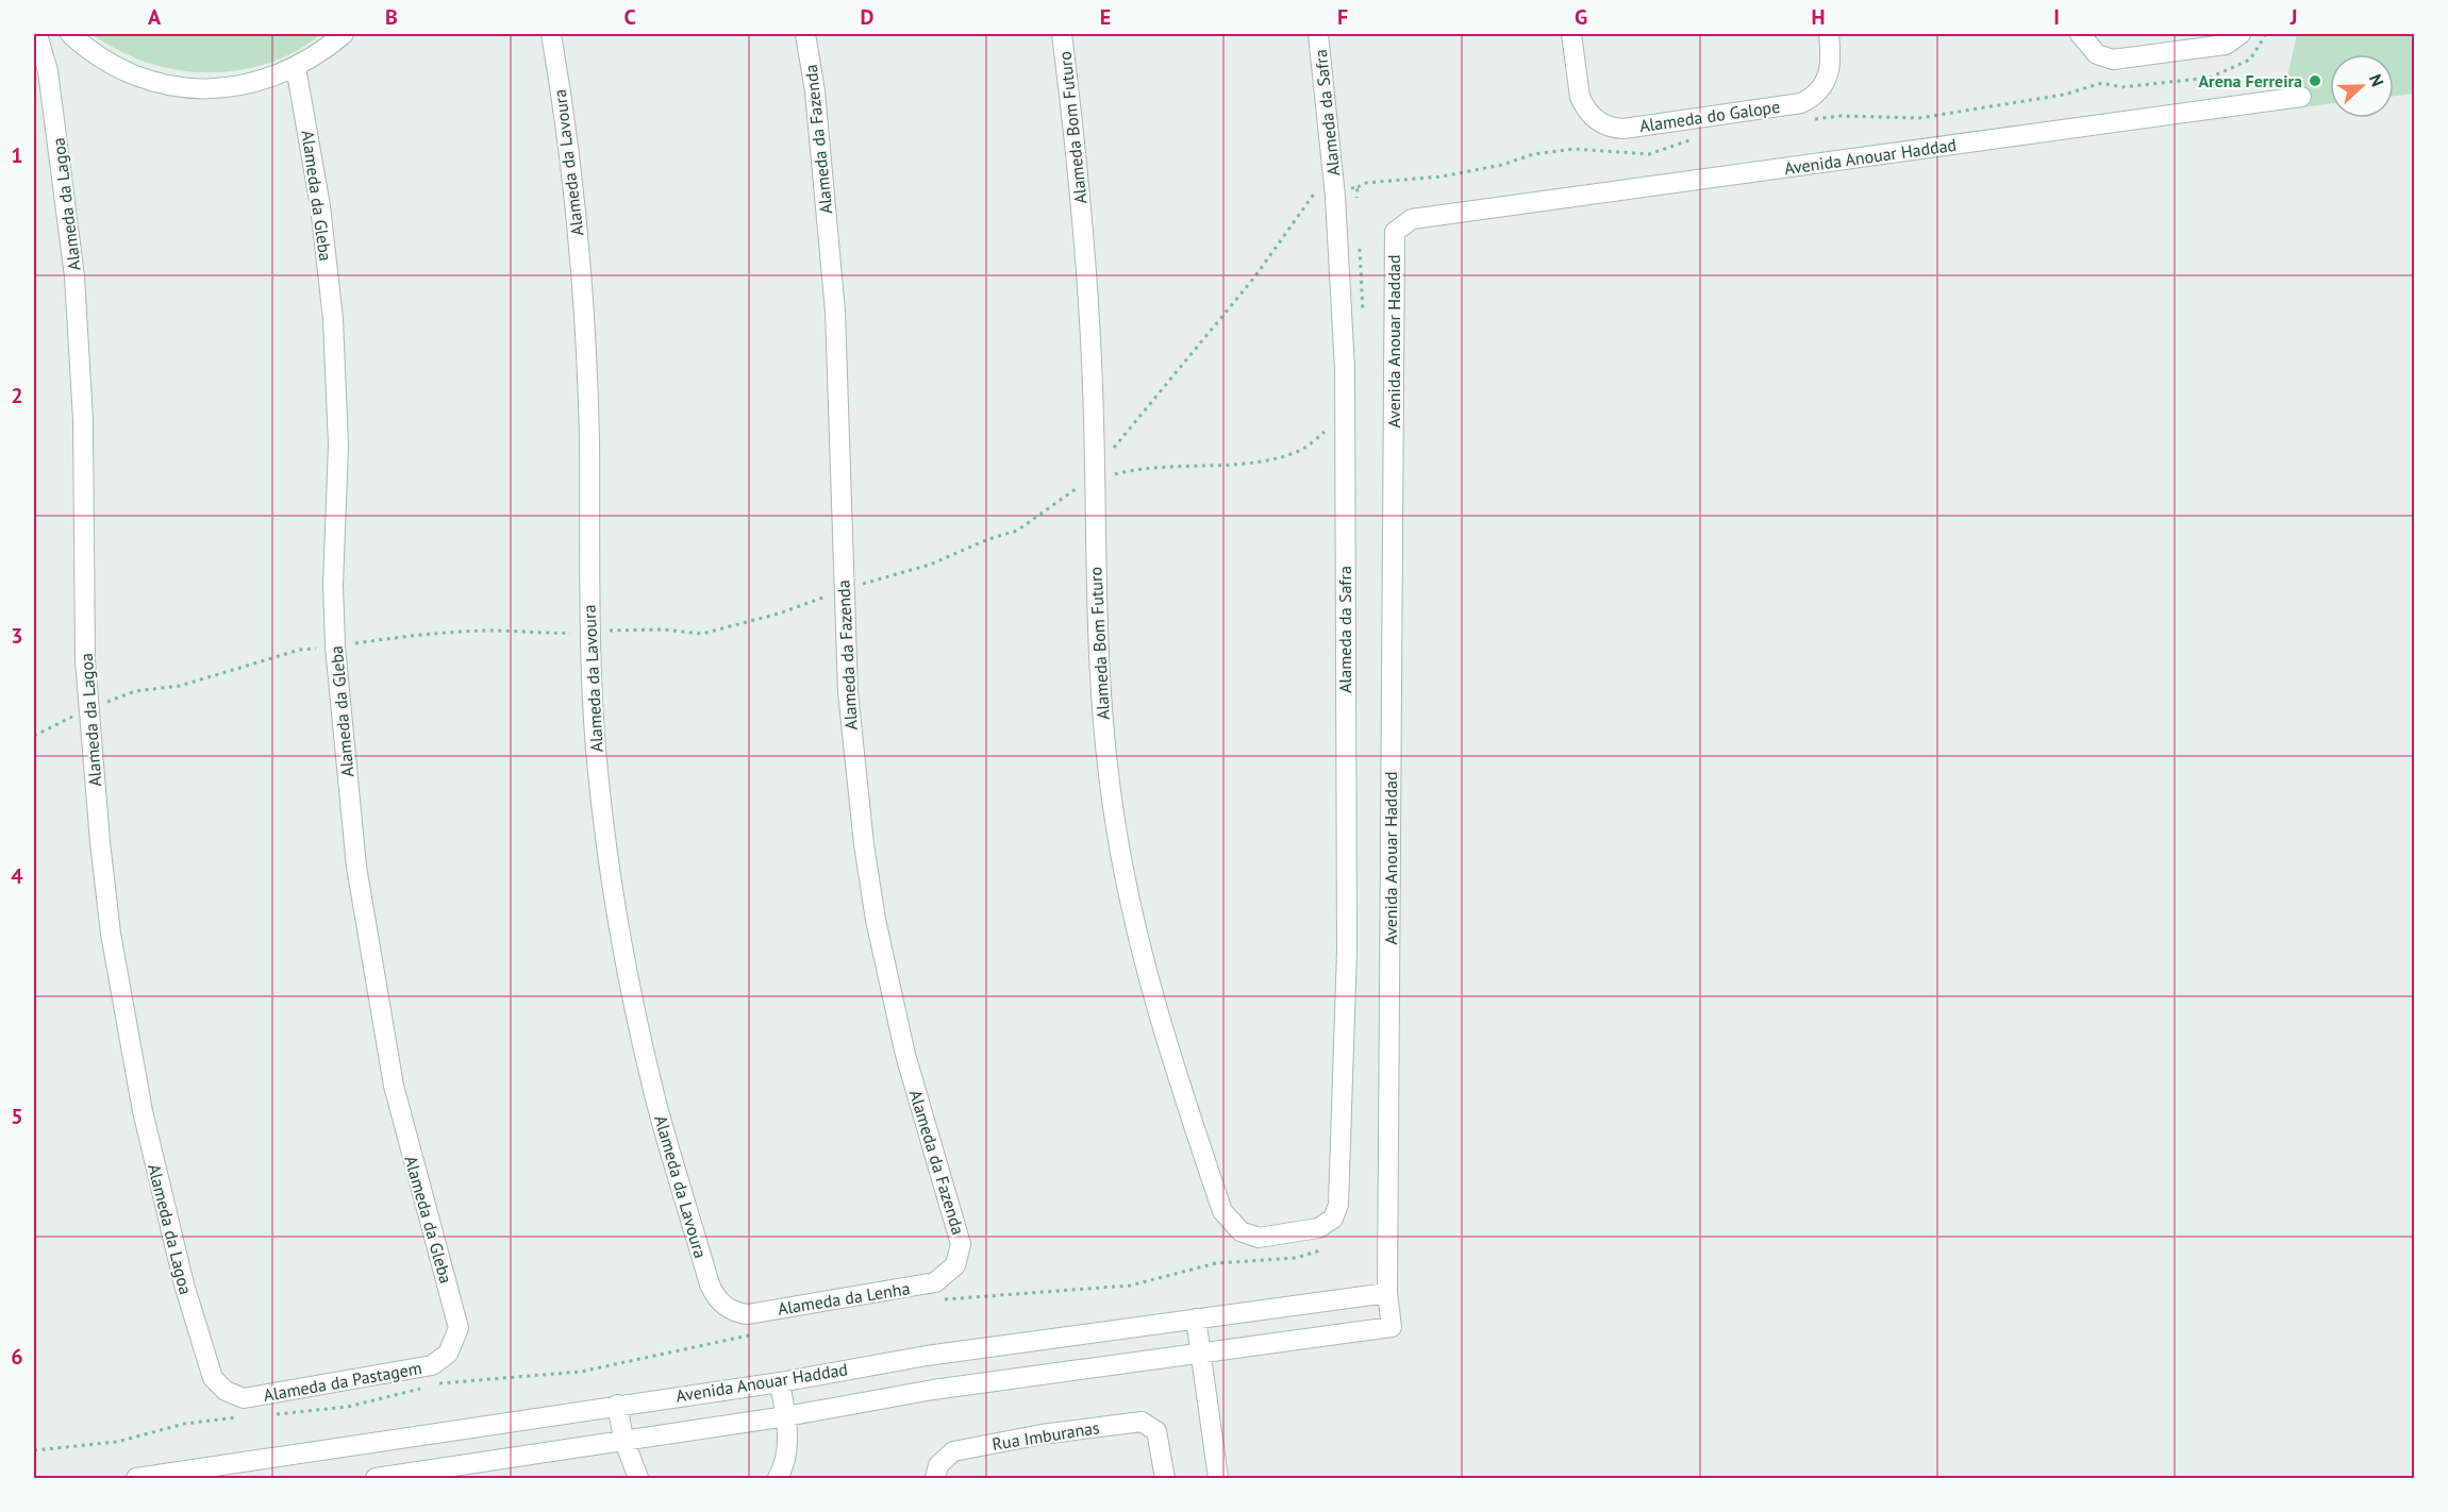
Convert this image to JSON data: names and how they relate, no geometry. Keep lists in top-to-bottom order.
{
  "streets": {
    "street": [
      "Alameda da Safra",
      "Alameda do Galope",
      "Alameda Bom Futuro",
      "Alameda da Fazenda",
      "Avenida Anouar Haddad",
      "Alameda da Lavoura",
      "Alameda da Gleba",
      "Alameda da Lagoa",
      "Alameda da Lenha",
      "Alameda da Pastagem",
      "Rua Imburanas"
    ]
  },
  "crossings": [
    ["Alameda da Safra", "Alameda Bom Futuro"],
    ["Alameda da Fazenda", "Alameda da Lenha"],
    ["Alameda da Lavoura", "Alameda da Lenha"],
    ["Alameda da Gleba", "Alameda da Pastagem"],
    ["Alameda da Lagoa", "Alameda da Pastagem"]
  ],
  "places": ["Arena Ferreira"],
  "north": "right",
  "grid": {
    "columns": [
      "A",
      "B",
      "C",
      "D",
      "E",
      "F",
      "G",
      "H",
      "I",
      "J"
    ],
    "rows": [
      "1",
      "2",
      "3",
      "4",
      "5",
      "6"
    ]
  }
}
